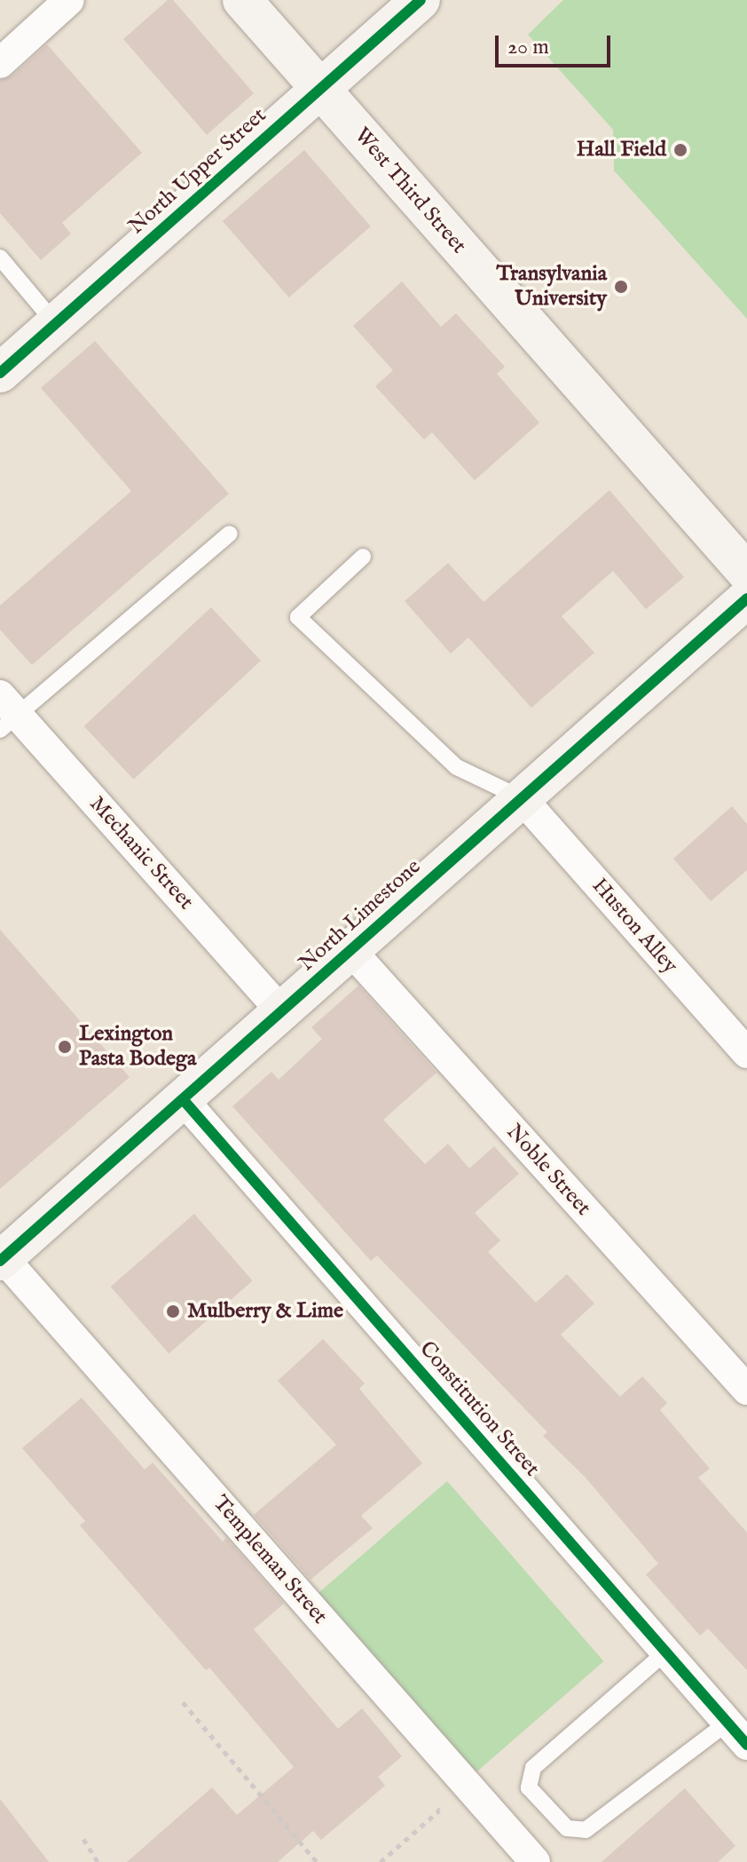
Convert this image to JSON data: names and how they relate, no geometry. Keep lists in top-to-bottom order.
{
  "streets": {
    "main road": ["North Upper Street", "West Third Street", "North Limestone"],
    "street": [
      "Mechanic Street",
      "Huston Alley",
      "Noble Street",
      "Constitution Street",
      "Templeman Street"
    ]
  },
  "crossings": [
    ["North Upper Street", "West Third Street"],
    ["Mechanic Street", "North Limestone"],
    ["North Limestone", "Huston Alley"],
    ["North Limestone", "Noble Street"],
    ["North Limestone", "Constitution Street"],
    ["North Limestone", "Templeman Street"]
  ],
  "places": [
    "Hall Field",
    "Transylvania University",
    "Lexington Pasta Bodega",
    "Mulberry & Lime"
  ],
  "scale_bar": "20 m"
}
